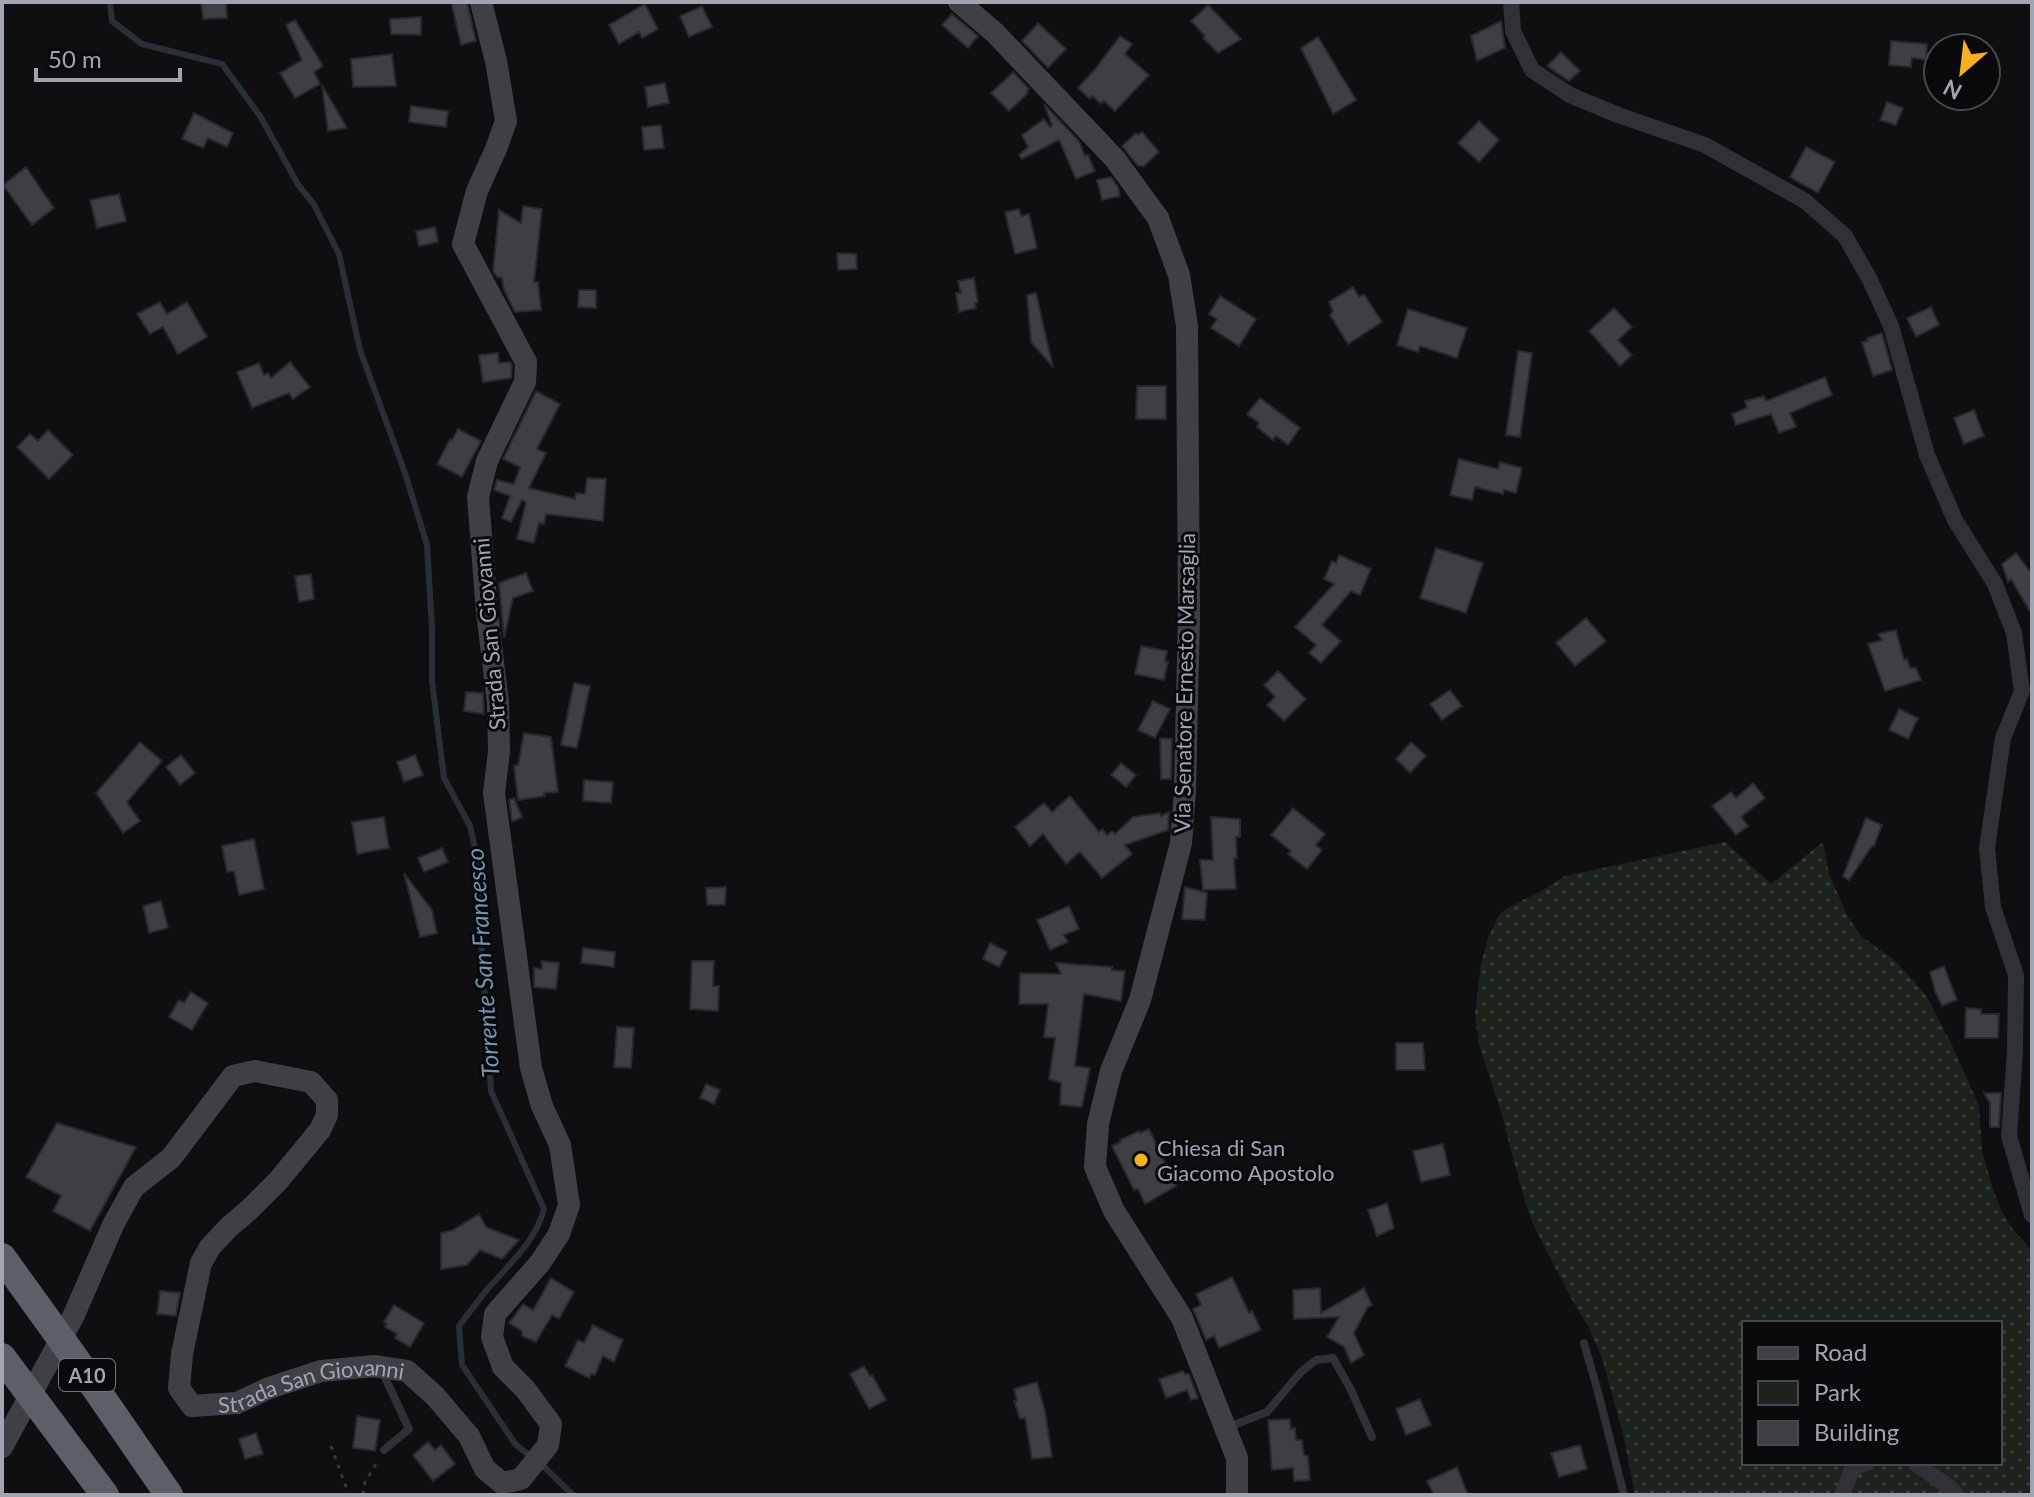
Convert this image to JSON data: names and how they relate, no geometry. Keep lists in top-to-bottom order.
{
  "streets": {
    "highway": ["A10"],
    "street": ["Strada San Giovanni", "Via Senatore Ernesto Marsaglia"]
  },
  "water": ["Torrente San Francesco"],
  "places": ["Chiesa di San Giacomo Apostolo"],
  "legend": ["Road", "Park", "Building"],
  "scale_bar": "50 m",
  "north": "bottom left"
}
